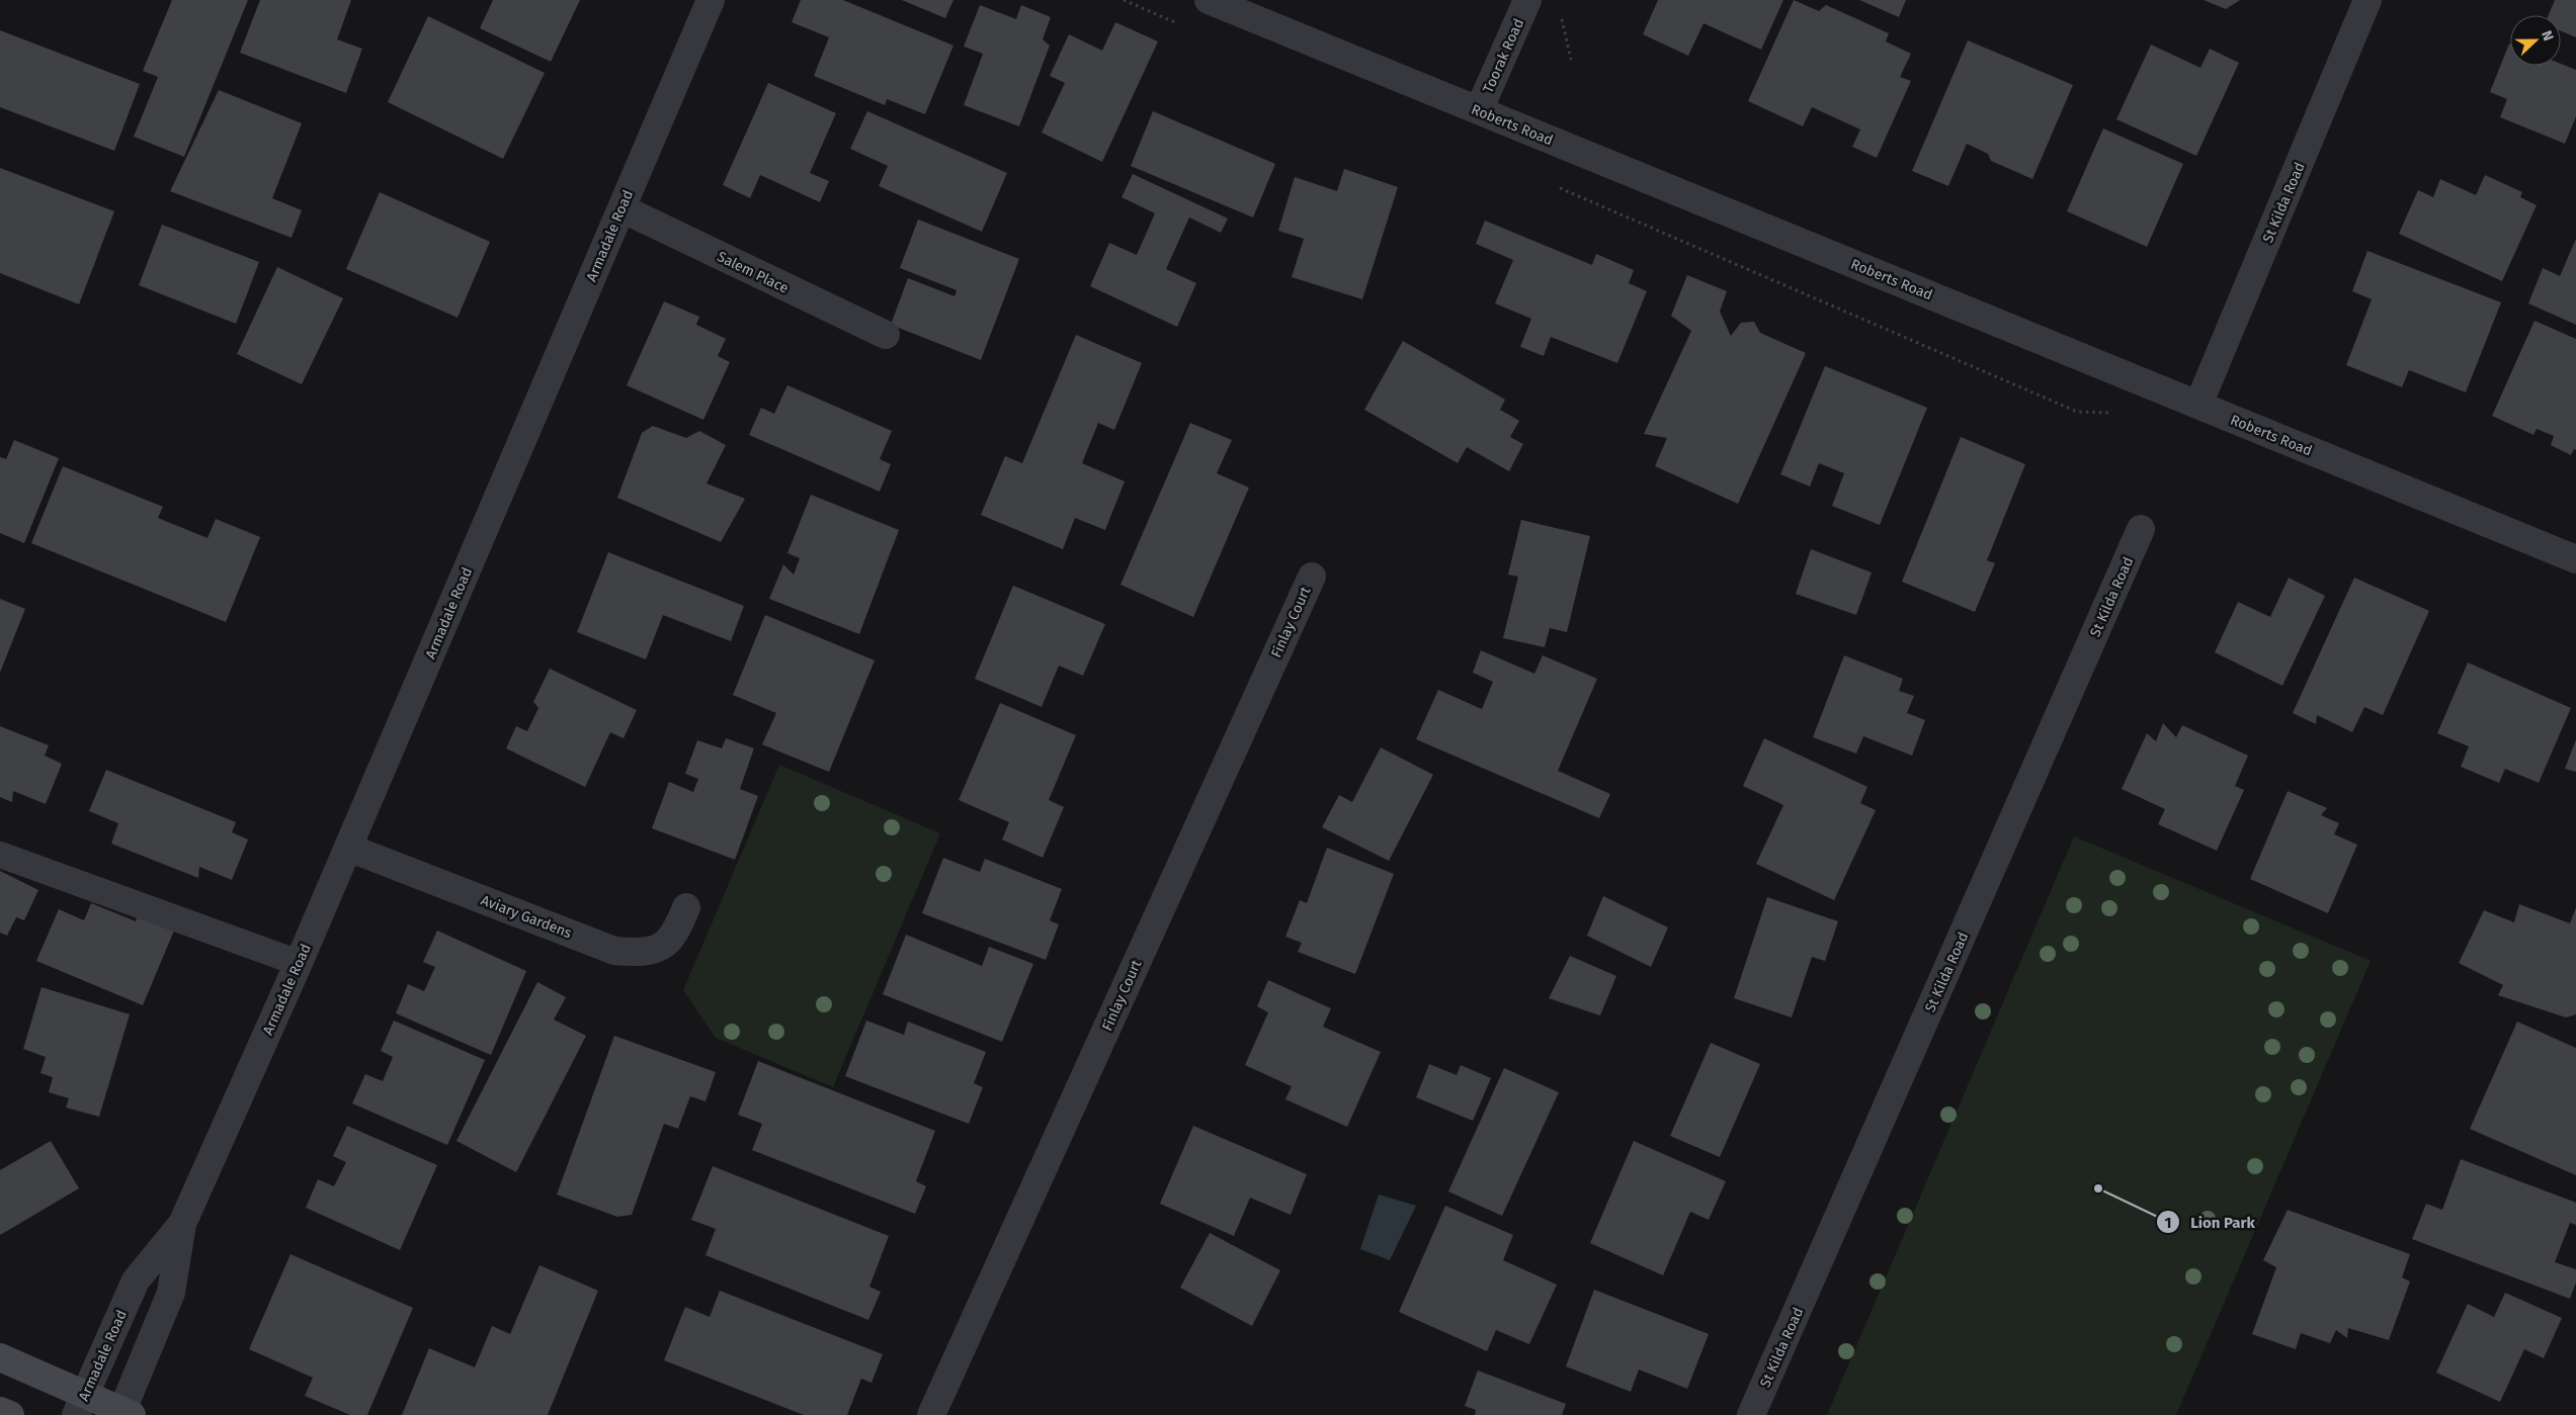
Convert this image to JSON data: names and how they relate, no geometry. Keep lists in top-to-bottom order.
{
  "streets": {
    "street": [
      "Toorak Road",
      "Roberts Road",
      "St Kilda Road",
      "Armadale Road",
      "Salem Place",
      "Finlay Court",
      "Aviary Gardens"
    ]
  },
  "crossings": [
    ["Toorak Road", "Roberts Road"],
    ["Roberts Road", "St Kilda Road"],
    ["Armadale Road", "Salem Place"],
    ["Armadale Road", "Aviary Gardens"]
  ],
  "places": ["Lion Park"],
  "north": "right"
}
